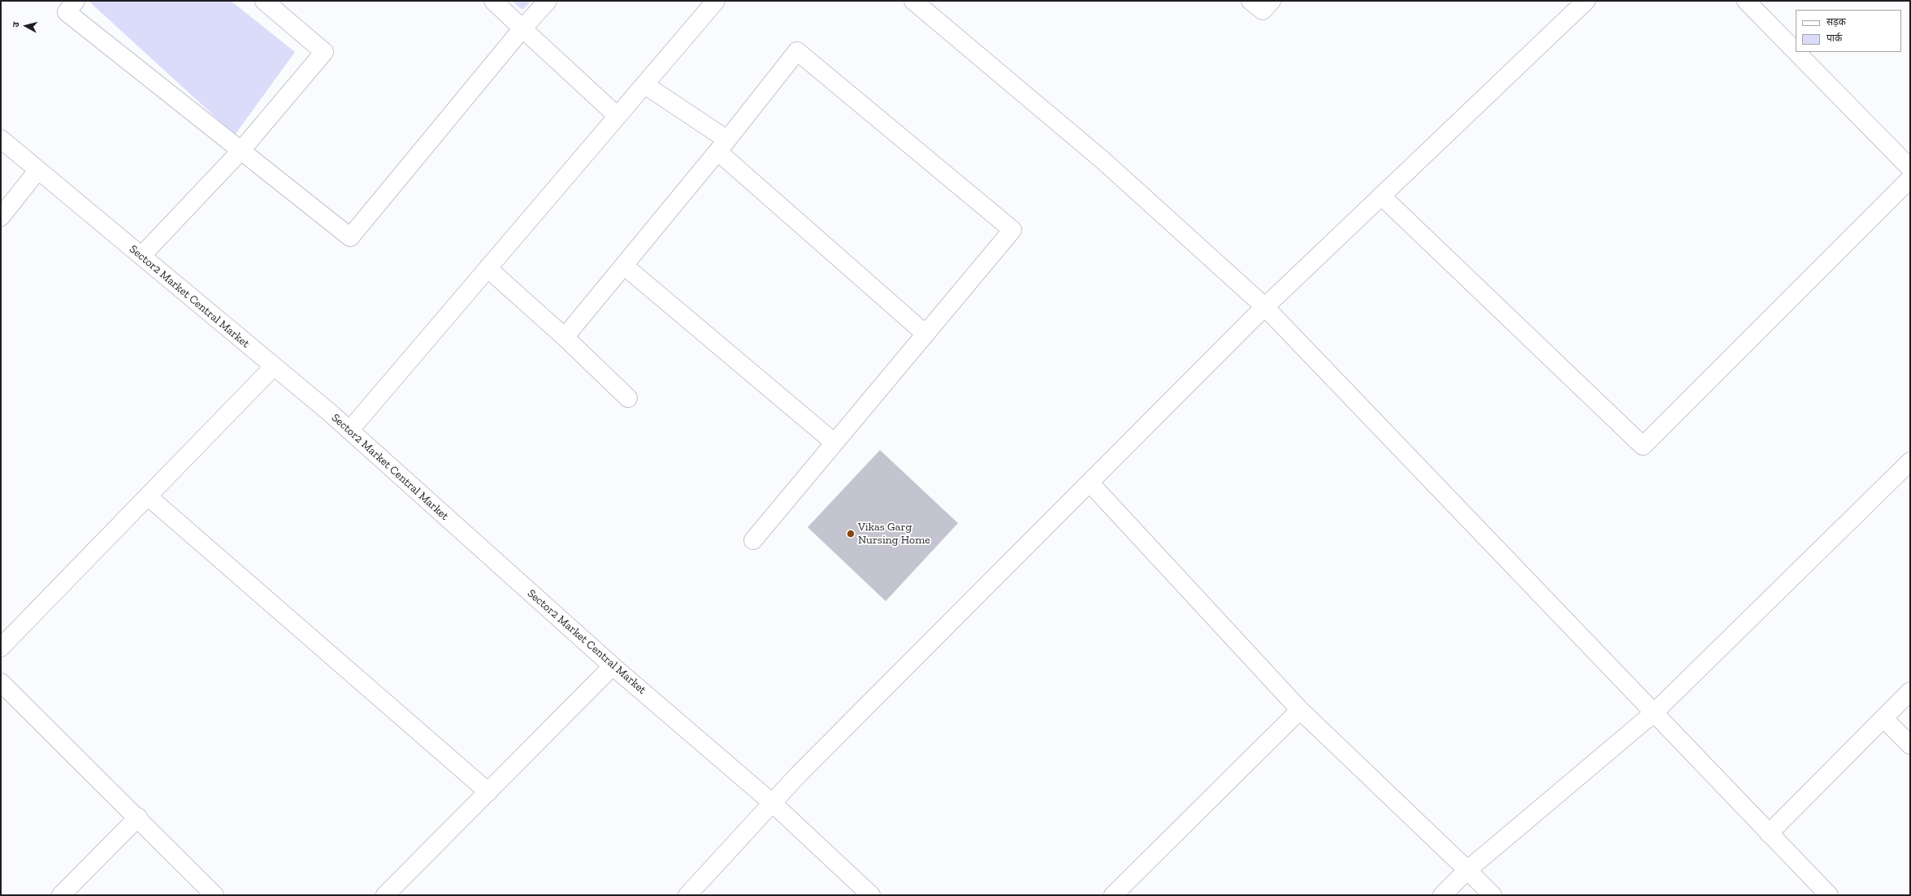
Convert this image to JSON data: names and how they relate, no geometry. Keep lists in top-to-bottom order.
{
  "streets": {
    "street": ["Sector2 Market Central Market"]
  },
  "places": ["Vikas Garg Nursing Home"],
  "legend": ["सड़क", "पार्क"],
  "north": "left"
}
